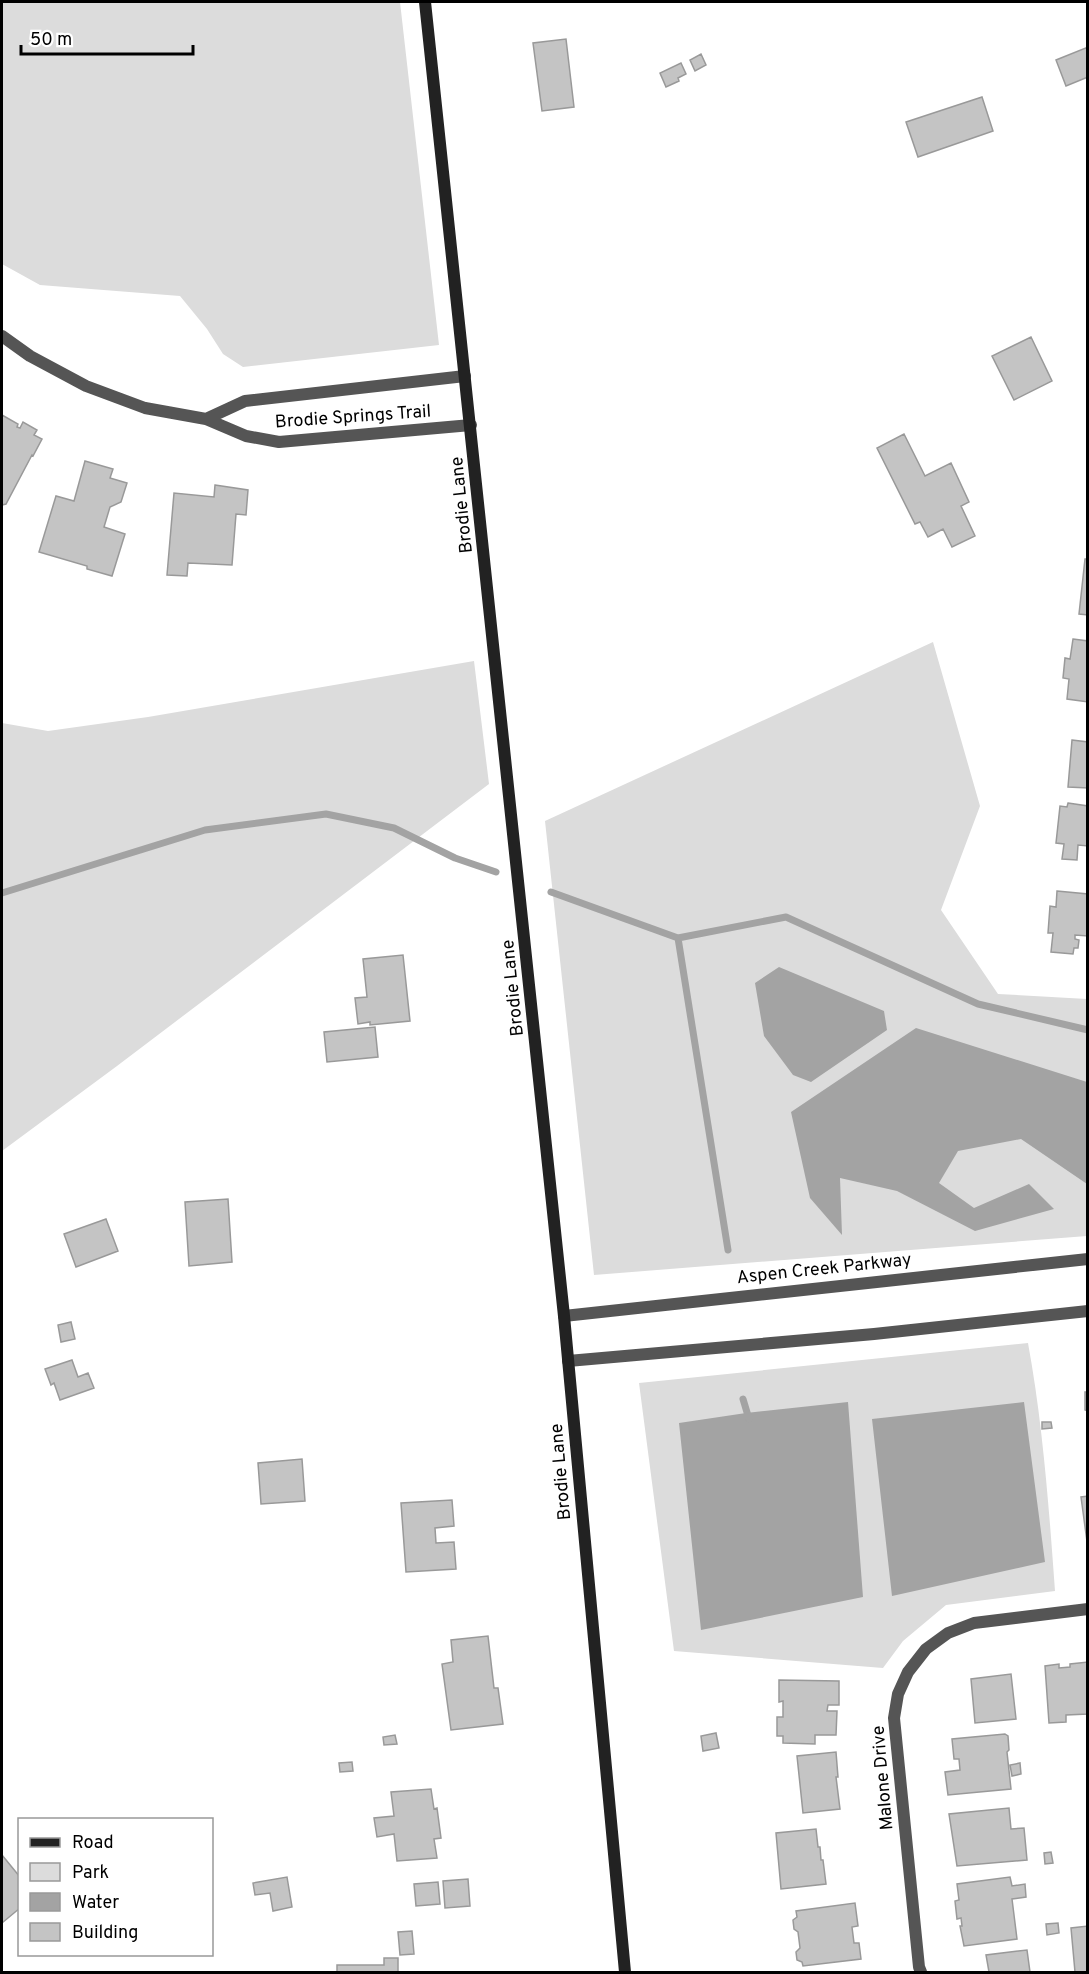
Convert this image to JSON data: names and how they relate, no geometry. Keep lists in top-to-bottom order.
{
  "streets": {
    "main road": ["Brodie Lane"],
    "street": ["Brodie Springs Trail", "Aspen Creek Parkway", "Malone Drive"]
  },
  "crossings": [
    ["Brodie Springs Trail", "Brodie Lane"],
    ["Brodie Lane", "Aspen Creek Parkway"]
  ],
  "legend": [
    "Road",
    "Park",
    "Water",
    "Building"
  ],
  "scale_bar": "50 m"
}
